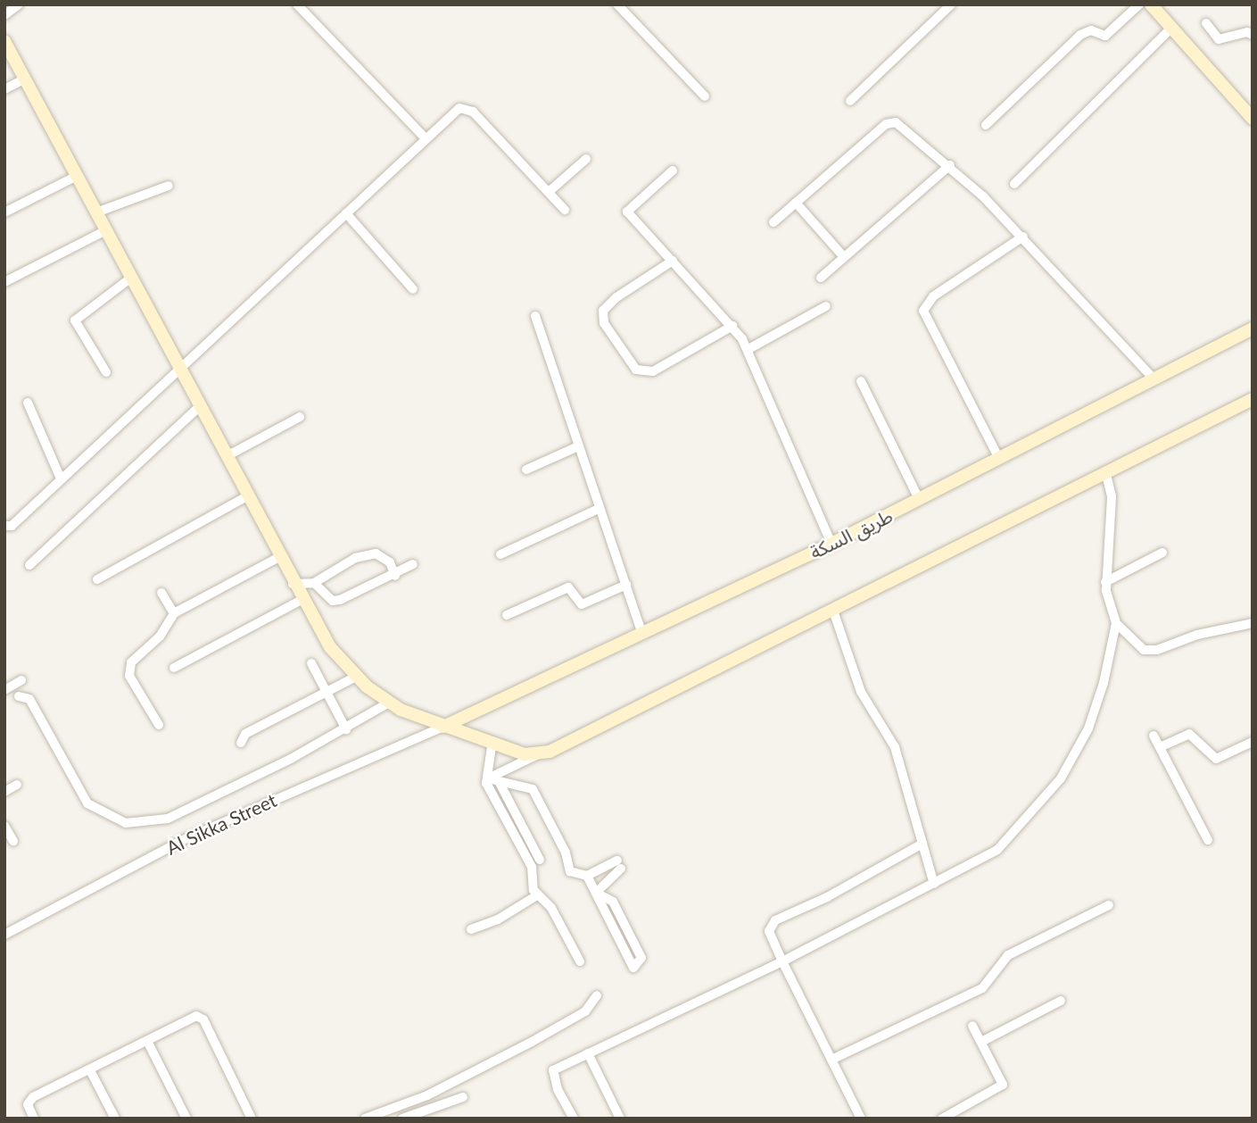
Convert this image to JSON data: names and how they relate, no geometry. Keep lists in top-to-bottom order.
{
  "streets": {
    "main road": ["طريق السكة"],
    "street": ["Al Sikka Street"]
  },
  "crossings": [
    ["طريق السكة", "Al Sikka Street"]
  ]
}
